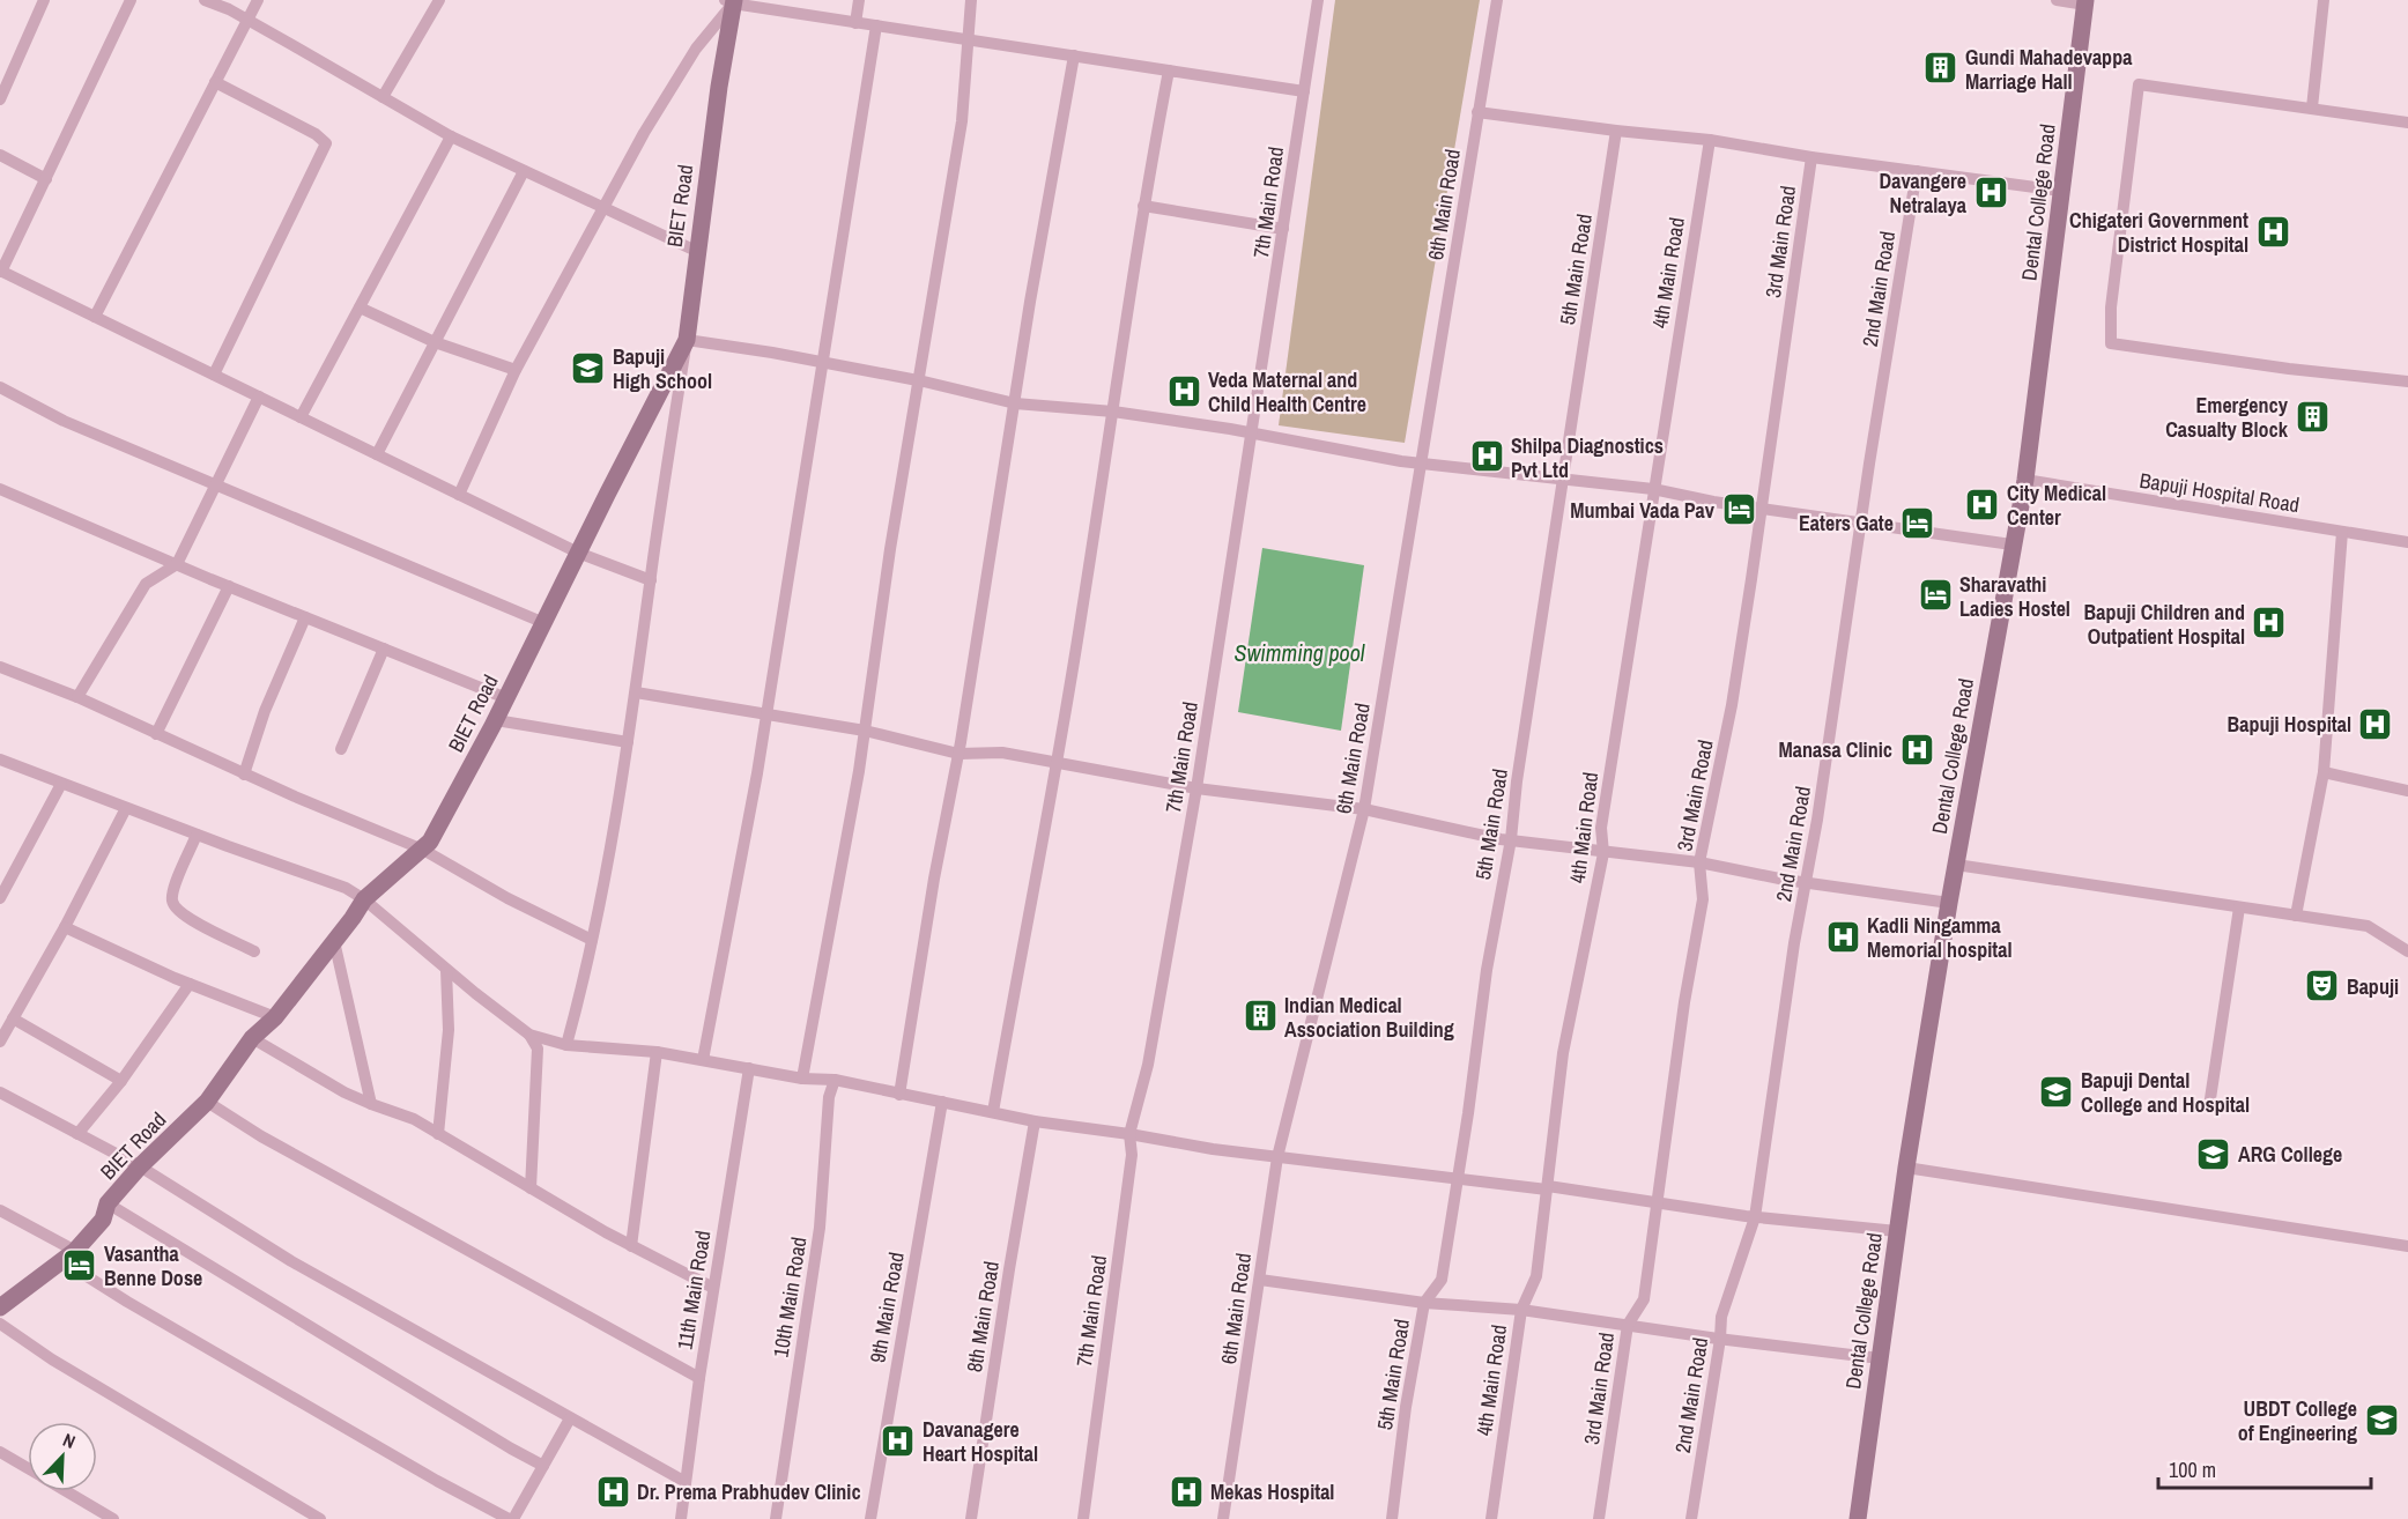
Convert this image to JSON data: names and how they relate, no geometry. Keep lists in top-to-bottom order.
{
  "streets": {
    "street": [
      "7th Main Road",
      "Dental College Road",
      "6th Main Road",
      "BIET Road",
      "3rd Main Road",
      "5th Main Road",
      "4th Main Road",
      "2nd Main Road",
      "Bapuji Hospital Road",
      "11th Main Road",
      "10th Main Road",
      "9th Main Road",
      "8th Main Road"
    ]
  },
  "crossings": [
    ["Dental College Road", "Bapuji Hospital Road"]
  ],
  "water": ["Swimming pool"],
  "places": {
    "building": ["Gundi Mahadevappa Marriage Hall", "Emergency Casualty Block", "Indian Medical Association Building"],
    "hospital": [
      "Davangere Netralaya",
      "Chigateri Government District Hospital",
      "Veda Maternal and Child Health Centre",
      "Shilpa Diagnostics Pvt Ltd",
      "City Medical Center",
      "Bapuji Children and Outpatient Hospital",
      "Bapuji Hospital",
      "Manasa Clinic",
      "Kadli Ningamma Memorial hospital",
      "Davanagere Heart Hospital",
      "Dr. Prema Prabhudev Clinic",
      "Mekas Hospital"
    ],
    "school or university": [
      "Bapuji High School",
      "Bapuji Dental College and Hospital",
      "ARG College",
      "UBDT College of Engineering"
    ],
    "hotel": [
      "Mumbai Vada Pav",
      "Eaters Gate",
      "Sharavathi Ladies Hostel",
      "Vasantha Benne Dose"
    ],
    "theatre": ["Bapuji"]
  },
  "scale_bar": "100 m",
  "north": "top right"
}
